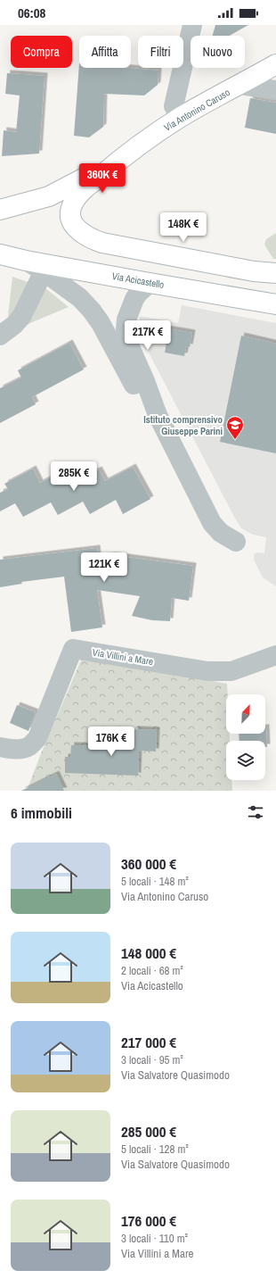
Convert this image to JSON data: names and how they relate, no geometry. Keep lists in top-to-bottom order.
{
  "streets": {
    "main road": ["Via Antonino Caruso", "Via Acicastello"],
    "street": ["Via Villini a Mare"]
  },
  "places": {
    "school or university": ["Istituto comprensivo Giuseppe Parini"]
  },
  "north": "top right",
  "page": {
    "status": "06:08",
    "chip": [
      "Compra",
      "Affitta",
      "Filtri",
      "Nuovo"
    ],
    "price": [
      "360K €",
      "148K €",
      "217K €",
      "285K €",
      "121K €",
      "176K €"
    ],
    "heading": "6 immobili",
    "list": [
      {
        "name": "360 000 €",
        "note": "5 locali · 148 m² · Via Antonino Caruso"
      },
      {
        "name": "148 000 €",
        "note": "2 locali · 68 m² · Via Acicastello"
      },
      {
        "name": "217 000 €",
        "note": "3 locali · 95 m² · Via Salvatore Quasimodo"
      },
      {
        "name": "285 000 €",
        "note": "5 locali · 128 m² · Via Salvatore Quasimodo"
      },
      {
        "name": "176 000 €",
        "note": "3 locali · 110 m² · Via Villini a Mare"
      }
    ]
  }
}
